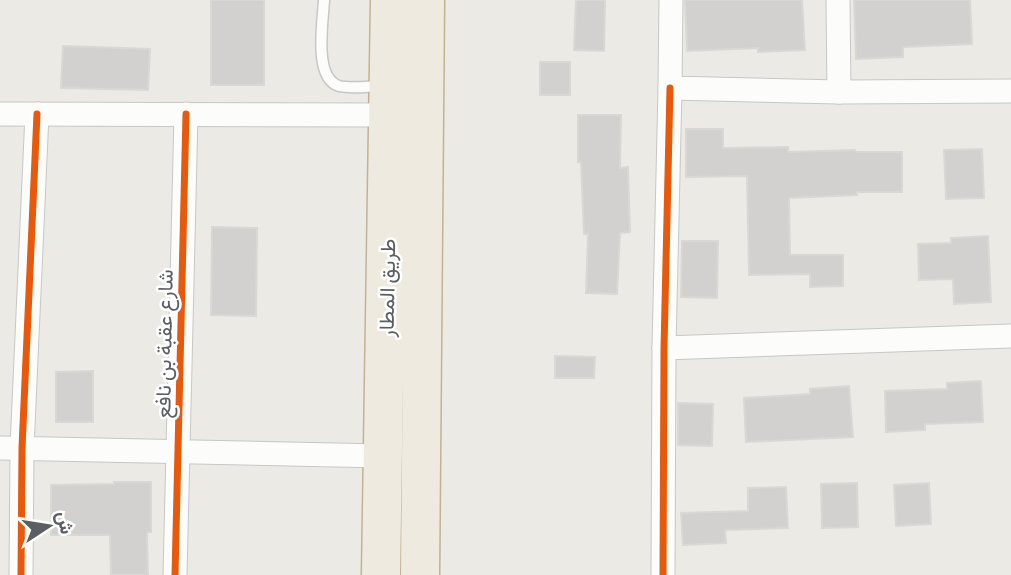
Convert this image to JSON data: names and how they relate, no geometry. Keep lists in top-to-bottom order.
{
  "streets": {
    "highway": ["طريق المطار"],
    "street": ["شارع عقبة بن نافع"]
  },
  "north": "right"
}
